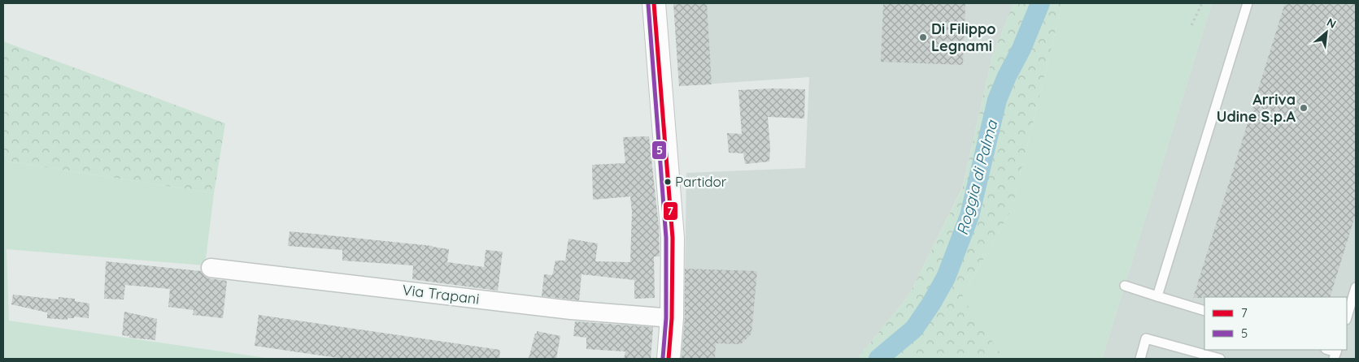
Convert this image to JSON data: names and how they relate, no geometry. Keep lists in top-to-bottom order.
{
  "streets": {
    "street": ["Via Trapani"]
  },
  "water": ["Roggia di Palma"],
  "places": ["Di Filippo Legnami", "Arriva Udine S.p.A", "Partidor"],
  "lines": ["transit line 7", "transit line 5"],
  "legend": ["7", "5"],
  "north": "top right"
}
